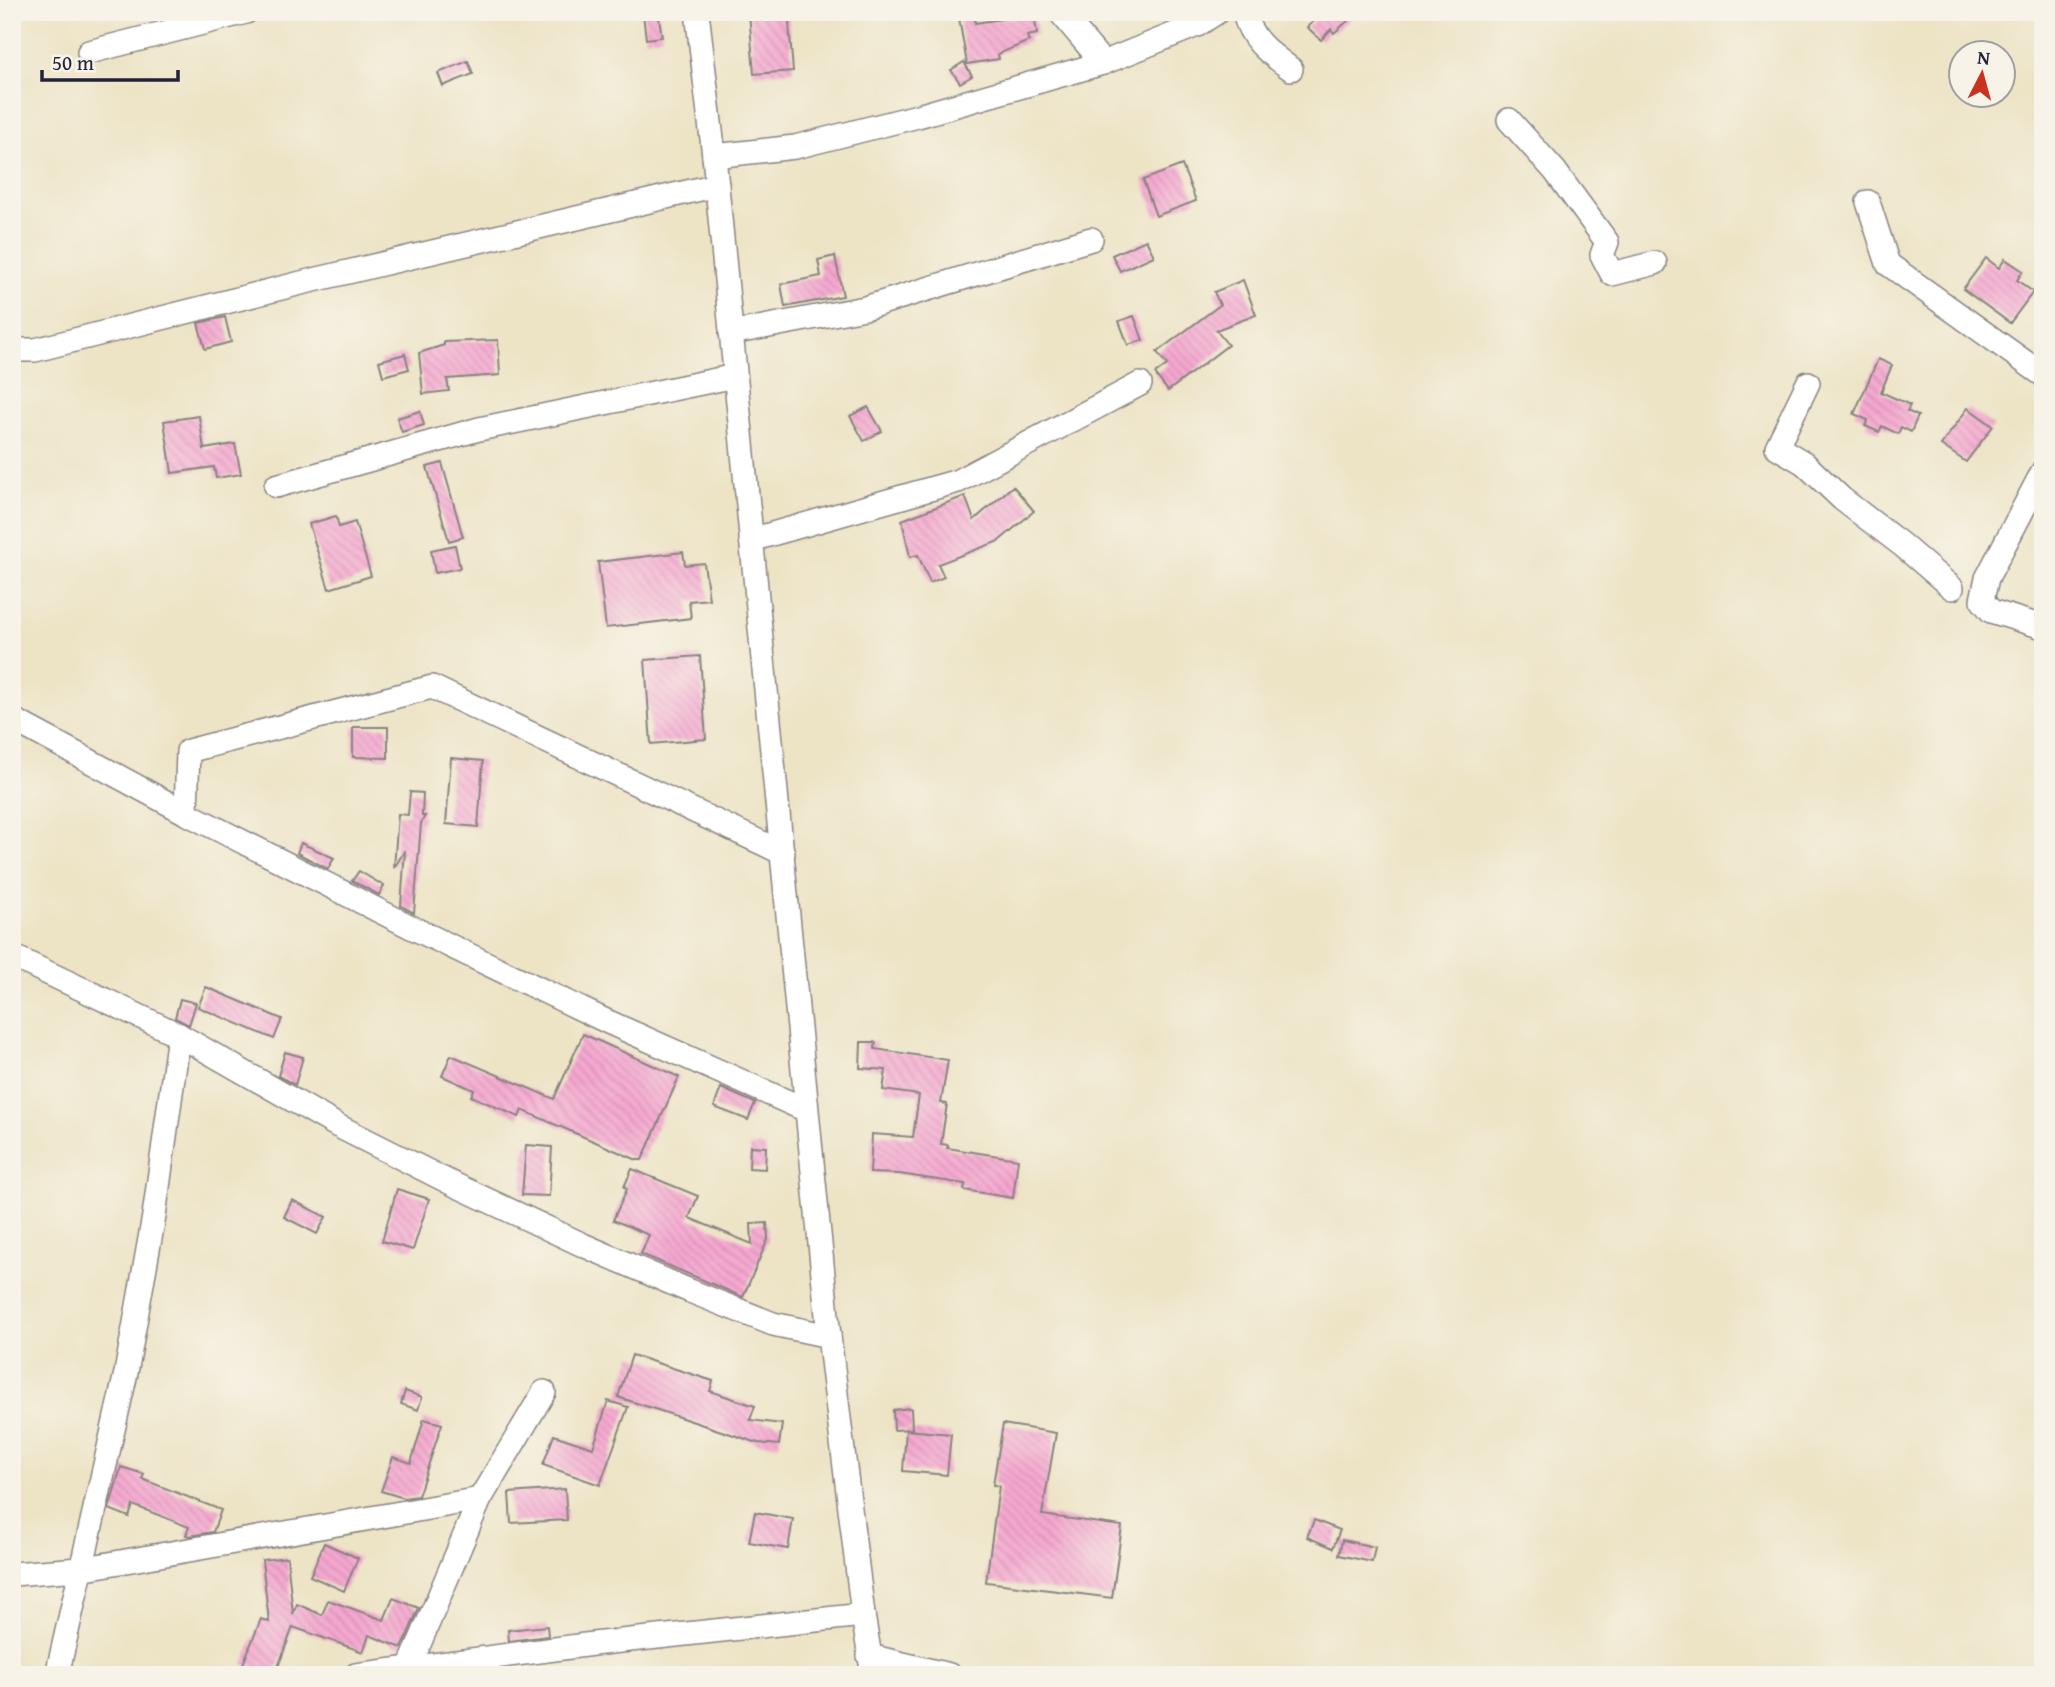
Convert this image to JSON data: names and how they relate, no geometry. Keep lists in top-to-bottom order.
{
  "scale_bar": "50 m",
  "north": "top"
}
